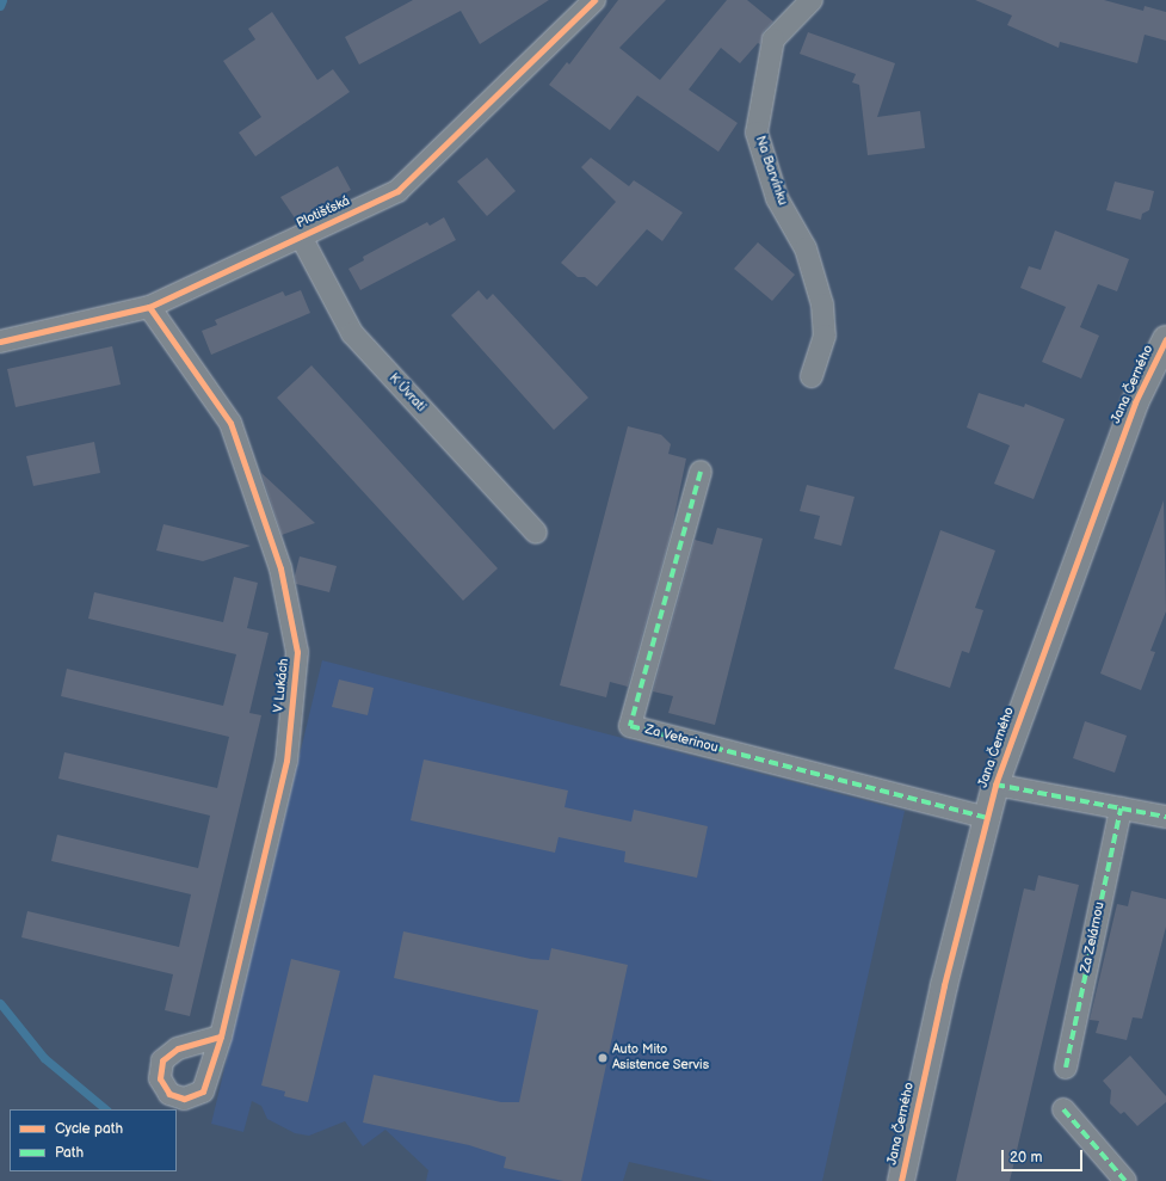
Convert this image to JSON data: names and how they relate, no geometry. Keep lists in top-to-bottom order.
{
  "streets": {
    "street": [
      "Na Barvínku",
      "Plotišťská",
      "Jana Černého",
      "K Úvrati",
      "V Lukách",
      "Za Veterinou",
      "Za Zelárnou"
    ]
  },
  "crossings": [
    ["Plotišťská", "K Úvrati"],
    ["Plotišťská", "V Lukách"],
    ["Jana Černého", "Za Veterinou"]
  ],
  "places": ["Auto Mito Asistence Servis"],
  "legend": ["Cycle path", "Path"],
  "scale_bar": "20 m"
}
